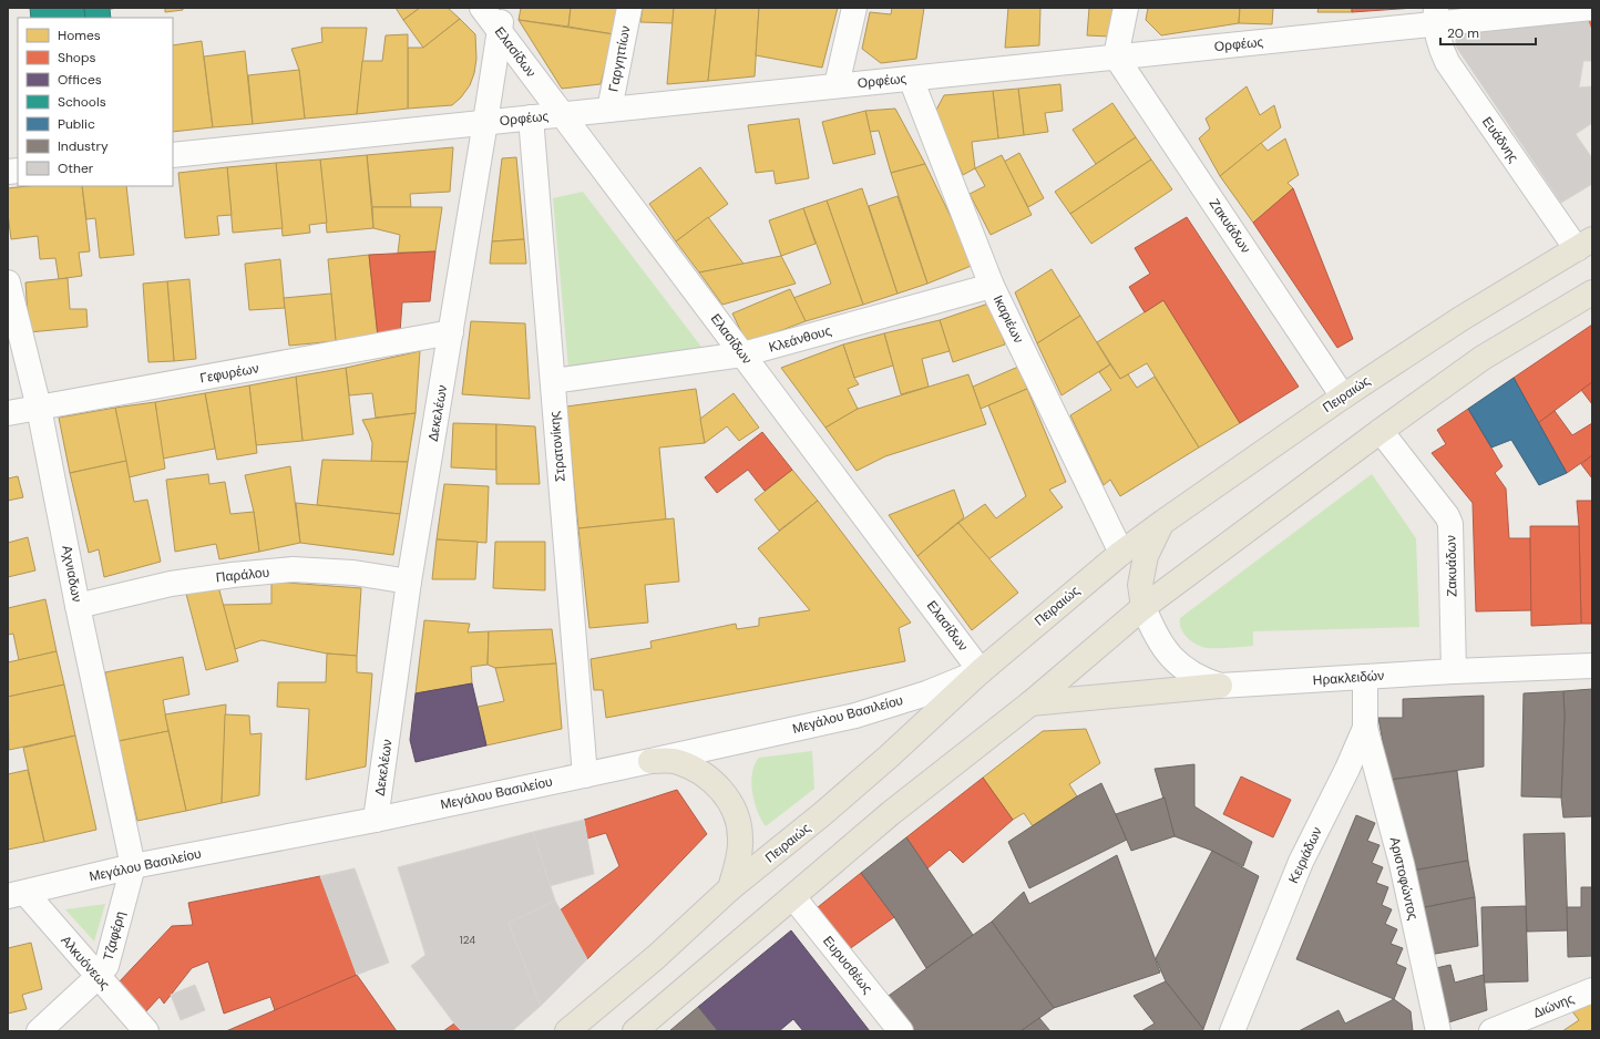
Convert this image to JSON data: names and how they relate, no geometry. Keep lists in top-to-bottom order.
{
  "streets": {
    "main road": ["Πειραιώς"],
    "street": [
      "Ορφέως",
      "Ελασίδων",
      "Γαργηττίων",
      "Ευάδνης",
      "Ζακυάδων",
      "Ικαριέων",
      "Κλεάνθους",
      "Γεφυρέων",
      "Δεκελέων",
      "Στρατονίκης",
      "Αχνιαδων",
      "Παράλου",
      "Ηρακλειδών",
      "Μεγάλου Βασιλείου",
      "Κειριάδων",
      "Αριστοφώντος",
      "Τζαφέρη",
      "Αλκυόνεως",
      "Ευρυσθέως",
      "Διώνης"
    ]
  },
  "crossings": [
    ["Ορφέως", "Ελασίδων"],
    ["Ορφέως", "Γαργηττίων"],
    ["Ορφέως", "Ευάδνης"],
    ["Ορφέως", "Ζακυάδων"],
    ["Ορφέως", "Ικαριέων"],
    ["Ορφέως", "Δεκελέων"],
    ["Ορφέως", "Στρατονίκης"],
    ["Ελασίδων", "Κλεάνθους"],
    ["Ελασίδων", "Πειραιώς"],
    ["Ελασίδων", "Δεκελέων"],
    ["Ελασίδων", "Μεγάλου Βασιλείου"],
    ["Ευάδνης", "Πειραιώς"],
    ["Ζακυάδων", "Πειραιώς"],
    ["Ζακυάδων", "Ηρακλειδών"],
    ["Ικαριέων", "Κλεάνθους"],
    ["Ικαριέων", "Πειραιώς"],
    ["Κλεάνθους", "Στρατονίκης"],
    ["Γεφυρέων", "Δεκελέων"],
    ["Γεφυρέων", "Αχνιαδων"],
    ["Πειραιώς", "Μεγάλου Βασιλείου"],
    ["Δεκελέων", "Παράλου"],
    ["Δεκελέων", "Μεγάλου Βασιλείου"],
    ["Στρατονίκης", "Μεγάλου Βασιλείου"],
    ["Αχνιαδων", "Παράλου"],
    ["Αχνιαδων", "Μεγάλου Βασιλείου"],
    ["Αχνιαδων", "Τζαφέρη"],
    ["Ηρακλειδών", "Κειριάδων"],
    ["Μεγάλου Βασιλείου", "Τζαφέρη"],
    ["Μεγάλου Βασιλείου", "Αλκυόνεως"],
    ["Κειριάδων", "Αριστοφώντος"],
    ["Τζαφέρη", "Αλκυόνεως"]
  ],
  "house_numbers": ["124"],
  "legend": [
    "Homes",
    "Shops",
    "Offices",
    "Schools",
    "Public",
    "Industry",
    "Other"
  ],
  "scale_bar": "20 m"
}
